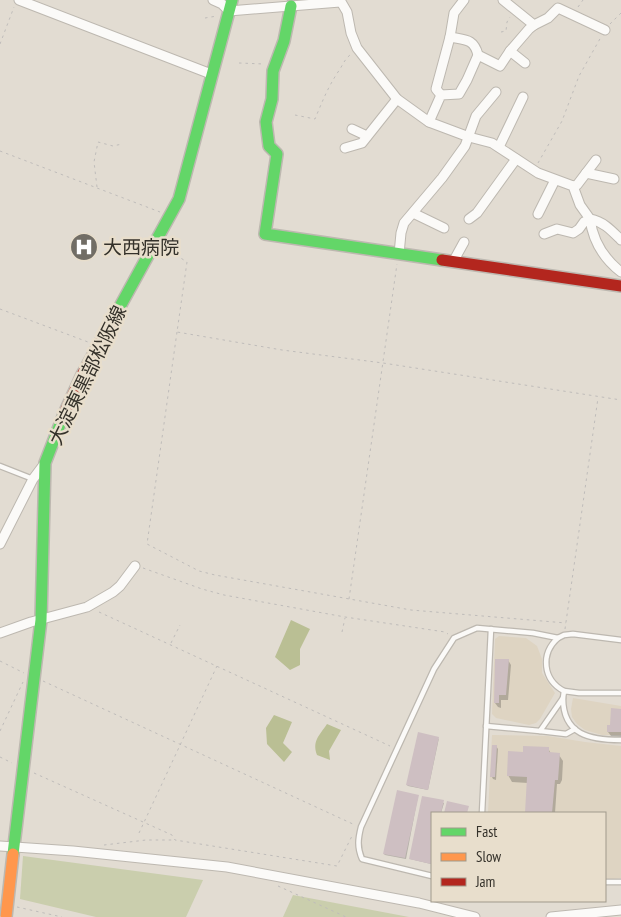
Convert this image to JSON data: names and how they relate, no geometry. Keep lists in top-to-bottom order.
{
  "streets": {
    "main road": ["大淀東黒部松阪線"]
  },
  "places": {
    "hospital": ["大西病院"]
  },
  "legend": ["Fast", "Slow", "Jam"]
}
